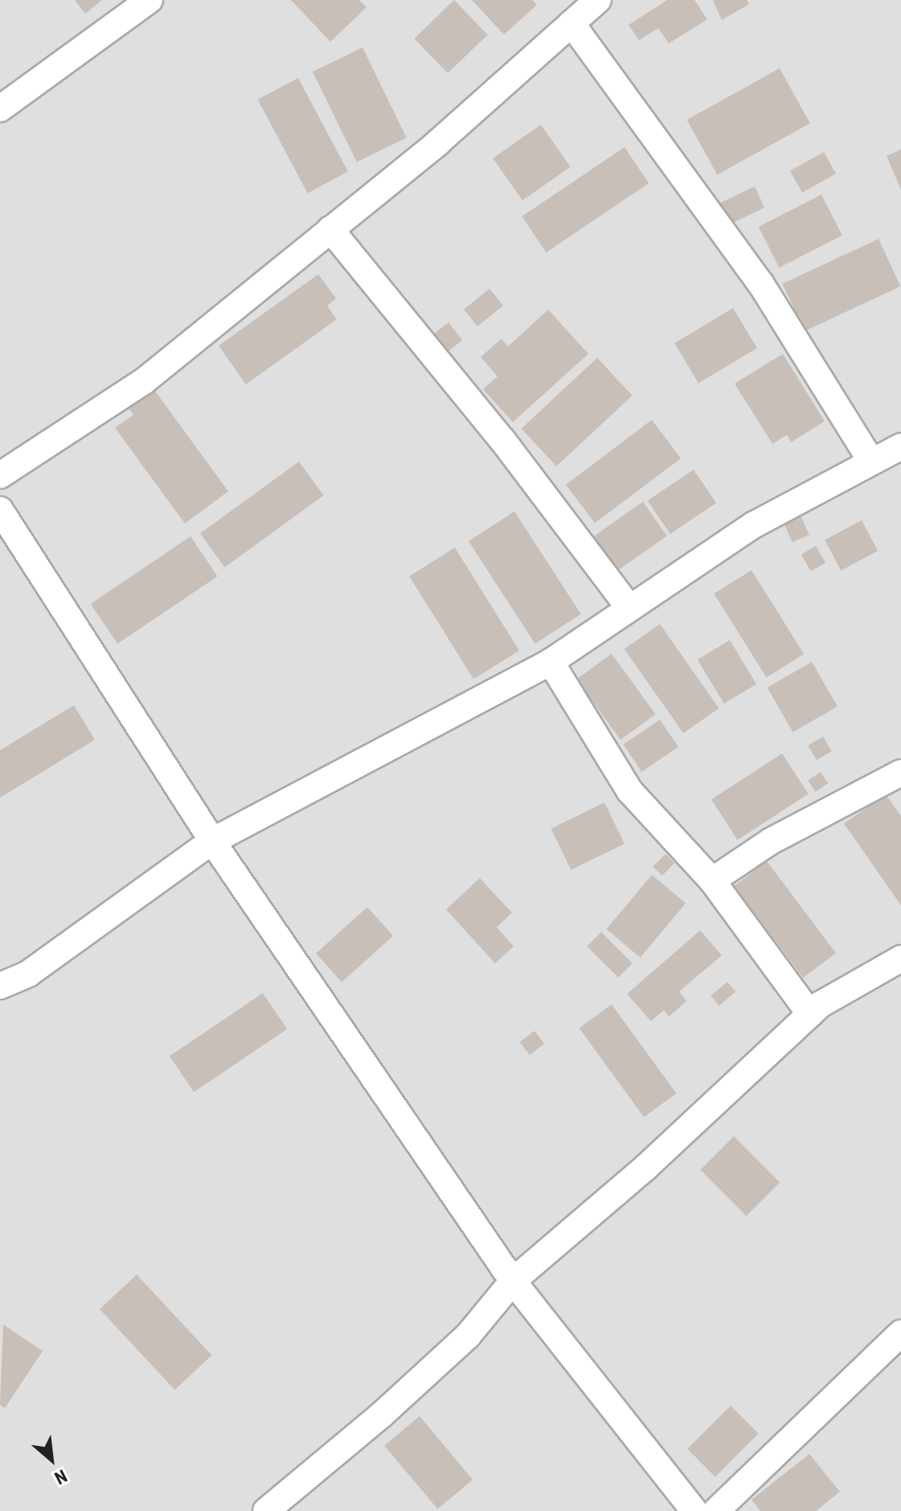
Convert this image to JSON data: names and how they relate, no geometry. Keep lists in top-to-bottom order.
{
  "north": "bottom right"
}
